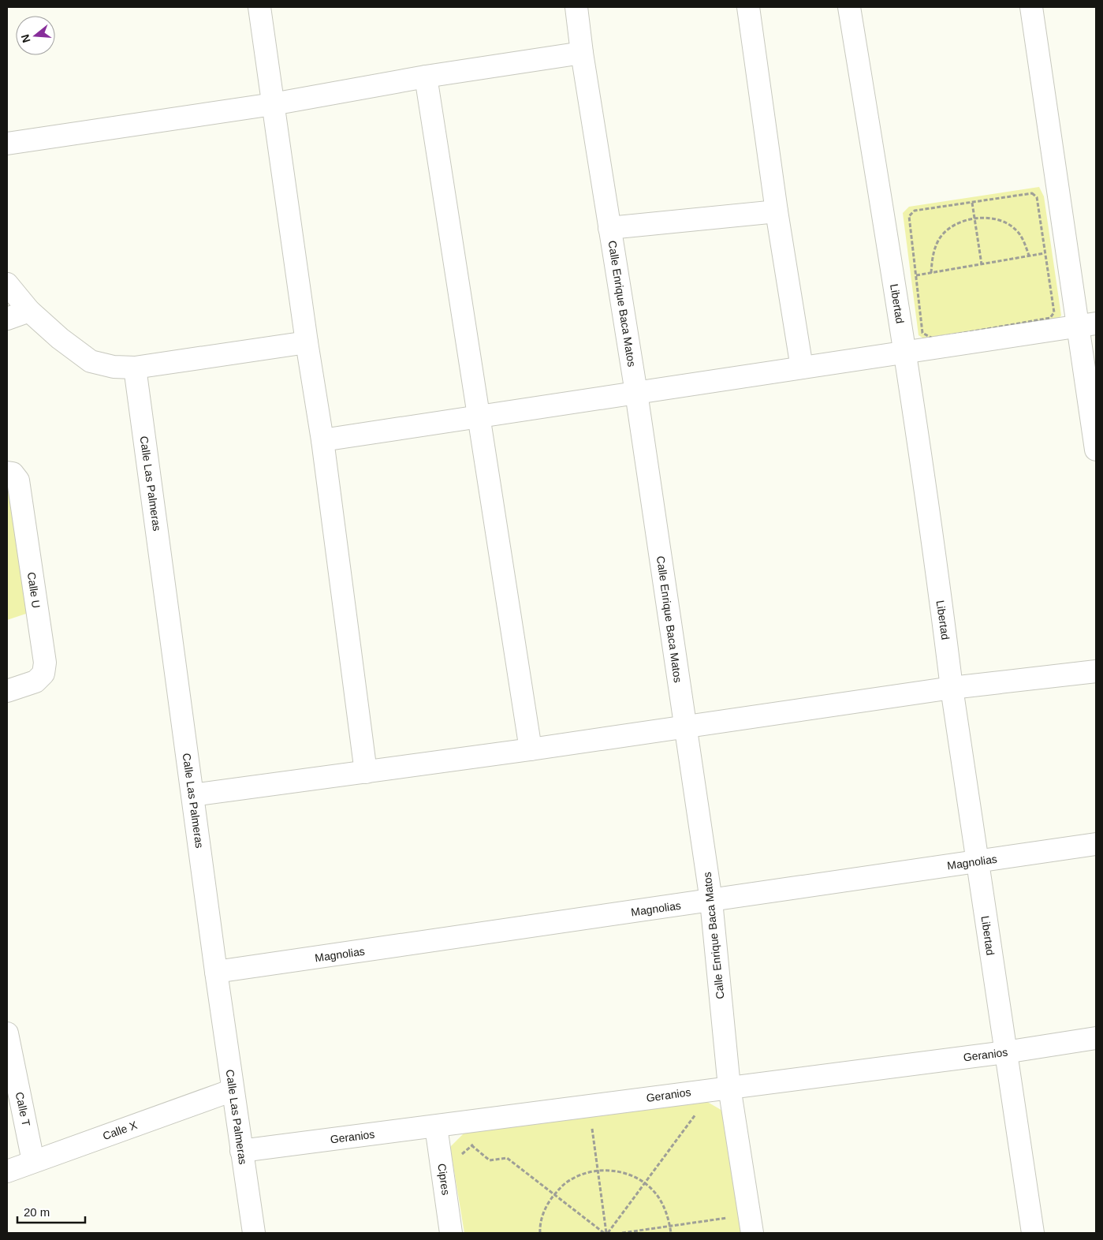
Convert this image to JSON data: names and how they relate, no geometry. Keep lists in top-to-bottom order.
{
  "streets": {
    "street": [
      "Calle Enrique Baca Matos",
      "Libertad",
      "Calle Las Palmeras",
      "Calle U",
      "Magnolias",
      "Geranios",
      "Calle T",
      "Calle X",
      "Cipres"
    ]
  },
  "crossings": [
    ["Calle Enrique Baca Matos", "Magnolias"],
    ["Calle Enrique Baca Matos", "Geranios"],
    ["Libertad", "Magnolias"],
    ["Libertad", "Geranios"],
    ["Calle Las Palmeras", "Magnolias"],
    ["Calle Las Palmeras", "Geranios"],
    ["Calle Las Palmeras", "Calle X"],
    ["Geranios", "Cipres"],
    ["Calle T", "Calle X"]
  ],
  "scale_bar": "20 m",
  "north": "left"
}
